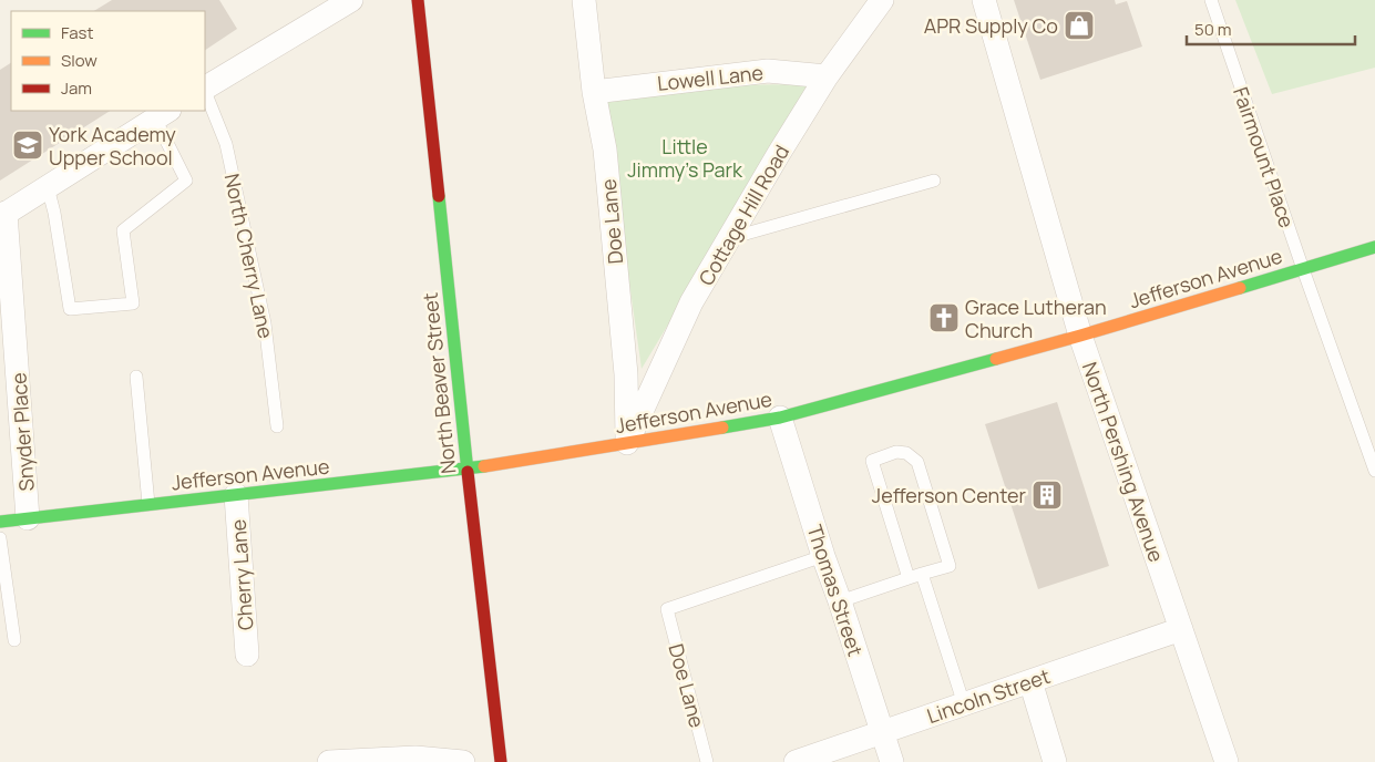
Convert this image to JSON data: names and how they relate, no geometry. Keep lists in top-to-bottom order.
{
  "streets": {
    "street": [
      "Lowell Lane",
      "Cottage Hill Road",
      "Doe Lane",
      "Jefferson Avenue",
      "North Beaver Street",
      "Snyder Place",
      "North Pershing Avenue",
      "Cherry Lane",
      "Thomas Street",
      "Lincoln Street"
    ],
    "lane": ["Fairmount Place", "North Cherry Lane"]
  },
  "crossings": [
    ["Lowell Lane", "Cottage Hill Road"],
    ["Lowell Lane", "Doe Lane"],
    ["Fairmount Place", "Jefferson Avenue"],
    ["Cottage Hill Road", "Doe Lane"],
    ["Cottage Hill Road", "Jefferson Avenue"],
    ["Doe Lane", "Jefferson Avenue"],
    ["Doe Lane", "Thomas Street"],
    ["Jefferson Avenue", "North Beaver Street"],
    ["Jefferson Avenue", "Snyder Place"],
    ["Jefferson Avenue", "North Pershing Avenue"],
    ["Jefferson Avenue", "Cherry Lane"],
    ["Jefferson Avenue", "Thomas Street"],
    ["North Pershing Avenue", "Lincoln Street"],
    ["Thomas Street", "Lincoln Street"]
  ],
  "parks": ["Little Jimmy's Park"],
  "places": {
    "shop": ["APR Supply Co"],
    "school or university": ["York Academy Upper School"],
    "church": ["Grace Lutheran Church"],
    "building": ["Jefferson Center"]
  },
  "legend": ["Fast", "Slow", "Jam"],
  "scale_bar": "50 m"
}
